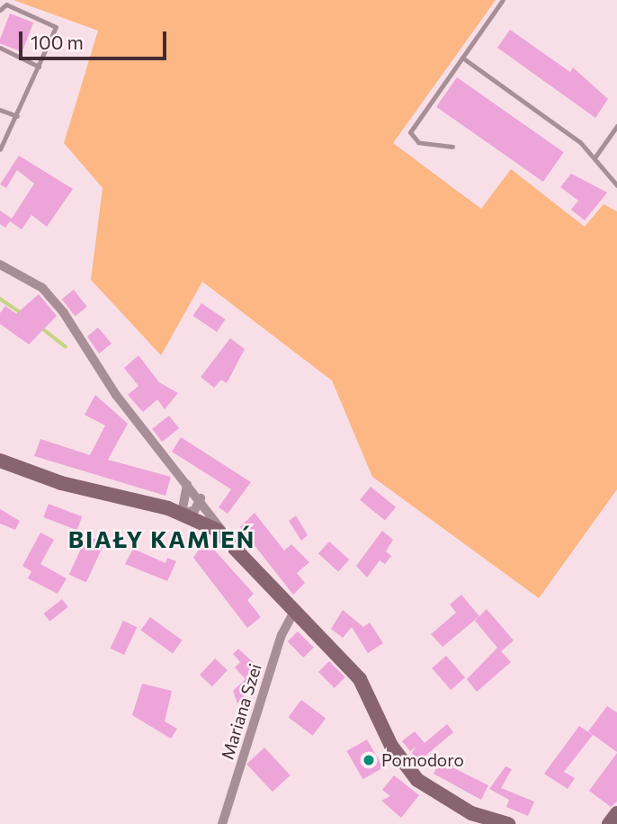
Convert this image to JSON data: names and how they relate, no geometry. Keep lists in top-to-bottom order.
{
  "streets": {
    "street": ["Mariana Szei"]
  },
  "districts": ["BIAŁY KAMIEŃ"],
  "places": ["Pomodoro"],
  "scale_bar": "100 m"
}
